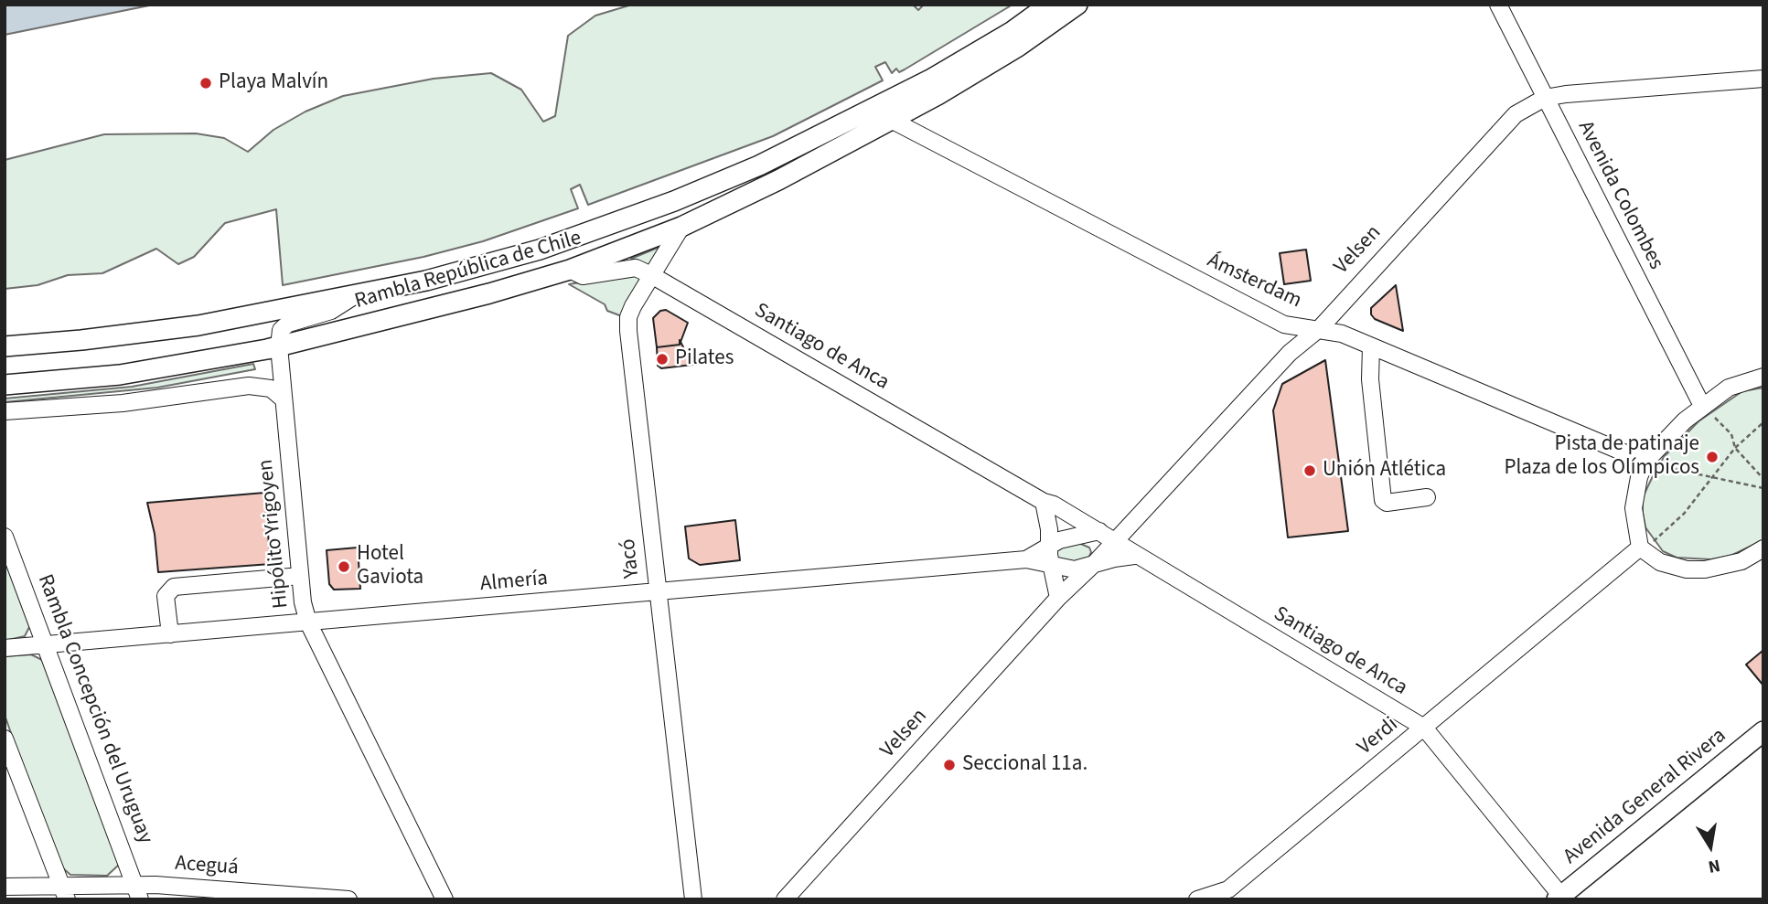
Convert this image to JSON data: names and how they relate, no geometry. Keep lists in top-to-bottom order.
{
  "streets": {
    "main road": ["Rambla República de Chile", "Avenida General Rivera"],
    "street": [
      "Avenida Colombes",
      "Velsen",
      "Ámsterdam",
      "Santiago de Anca",
      "Hipólito Yrigoyen",
      "Yacó",
      "Almería",
      "Rambla Concepción del Uruguay",
      "Verdi",
      "Aceguá"
    ]
  },
  "crossings": [
    ["Avenida Colombes", "Velsen"],
    ["Velsen", "Ámsterdam"],
    ["Velsen", "Santiago de Anca"],
    ["Velsen", "Almería"],
    ["Rambla República de Chile", "Ámsterdam"],
    ["Rambla República de Chile", "Santiago de Anca"],
    ["Rambla República de Chile", "Hipólito Yrigoyen"],
    ["Rambla República de Chile", "Yacó"],
    ["Santiago de Anca", "Yacó"],
    ["Santiago de Anca", "Almería"],
    ["Santiago de Anca", "Verdi"],
    ["Santiago de Anca", "Avenida General Rivera"],
    ["Hipólito Yrigoyen", "Almería"],
    ["Yacó", "Almería"],
    ["Almería", "Rambla Concepción del Uruguay"],
    ["Rambla Concepción del Uruguay", "Aceguá"]
  ],
  "places": [
    "Playa Malvín",
    "Pilates",
    "Pista de patinaje Plaza de los Olímpicos",
    "Unión Atlética",
    "Hotel Gaviota",
    "Seccional 11a."
  ],
  "north": "bottom"
}
